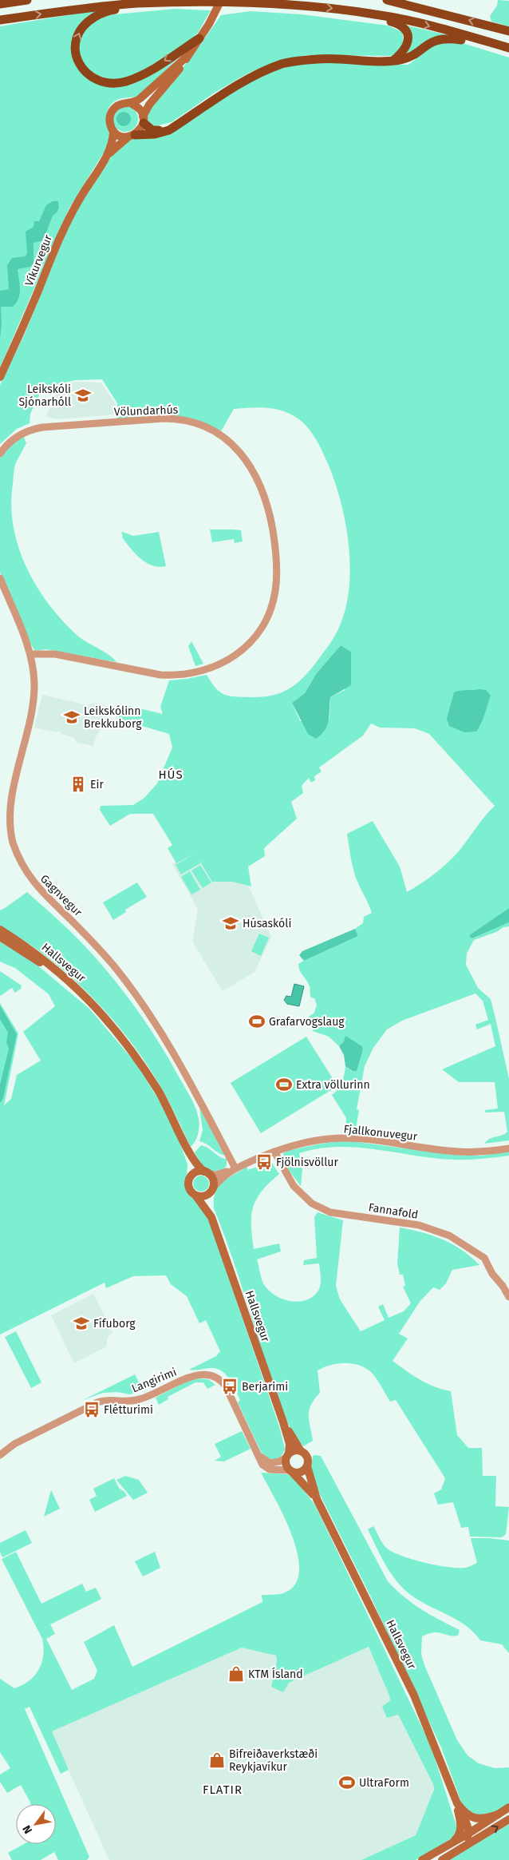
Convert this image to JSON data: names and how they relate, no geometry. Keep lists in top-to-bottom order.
{
  "streets": {
    "main road": ["Víkurvegur", "Hallsvegur"],
    "street": [
      "Völundarhús",
      "Gagnvegur",
      "Fjallkonuvegur",
      "Fannafold",
      "Langirimi"
    ]
  },
  "crossings": [
    ["Völundarhús", "Gagnvegur"],
    ["Gagnvegur", "Fjallkonuvegur"],
    ["Hallsvegur", "Fjallkonuvegur"],
    ["Hallsvegur", "Langirimi"],
    ["Fjallkonuvegur", "Fannafold"]
  ],
  "districts": ["HÚS", "FLATIR"],
  "places": {
    "school or university": [
      "Leikskóli Sjónarhóll",
      "Leikskólinn Brekkuborg",
      "Húsaskóli",
      "Fífuborg"
    ],
    "building": ["Eir"],
    "sports": ["Grafarvogslaug", "Extra völlurinn", "UltraForm"],
    "bus stop": ["Fjölnisvöllur", "Berjarimi", "Flétturimi"],
    "shop": ["KTM Ísland", "Bifreiðaverkstæði Reykjavíkur"]
  },
  "north": "bottom left"
}
